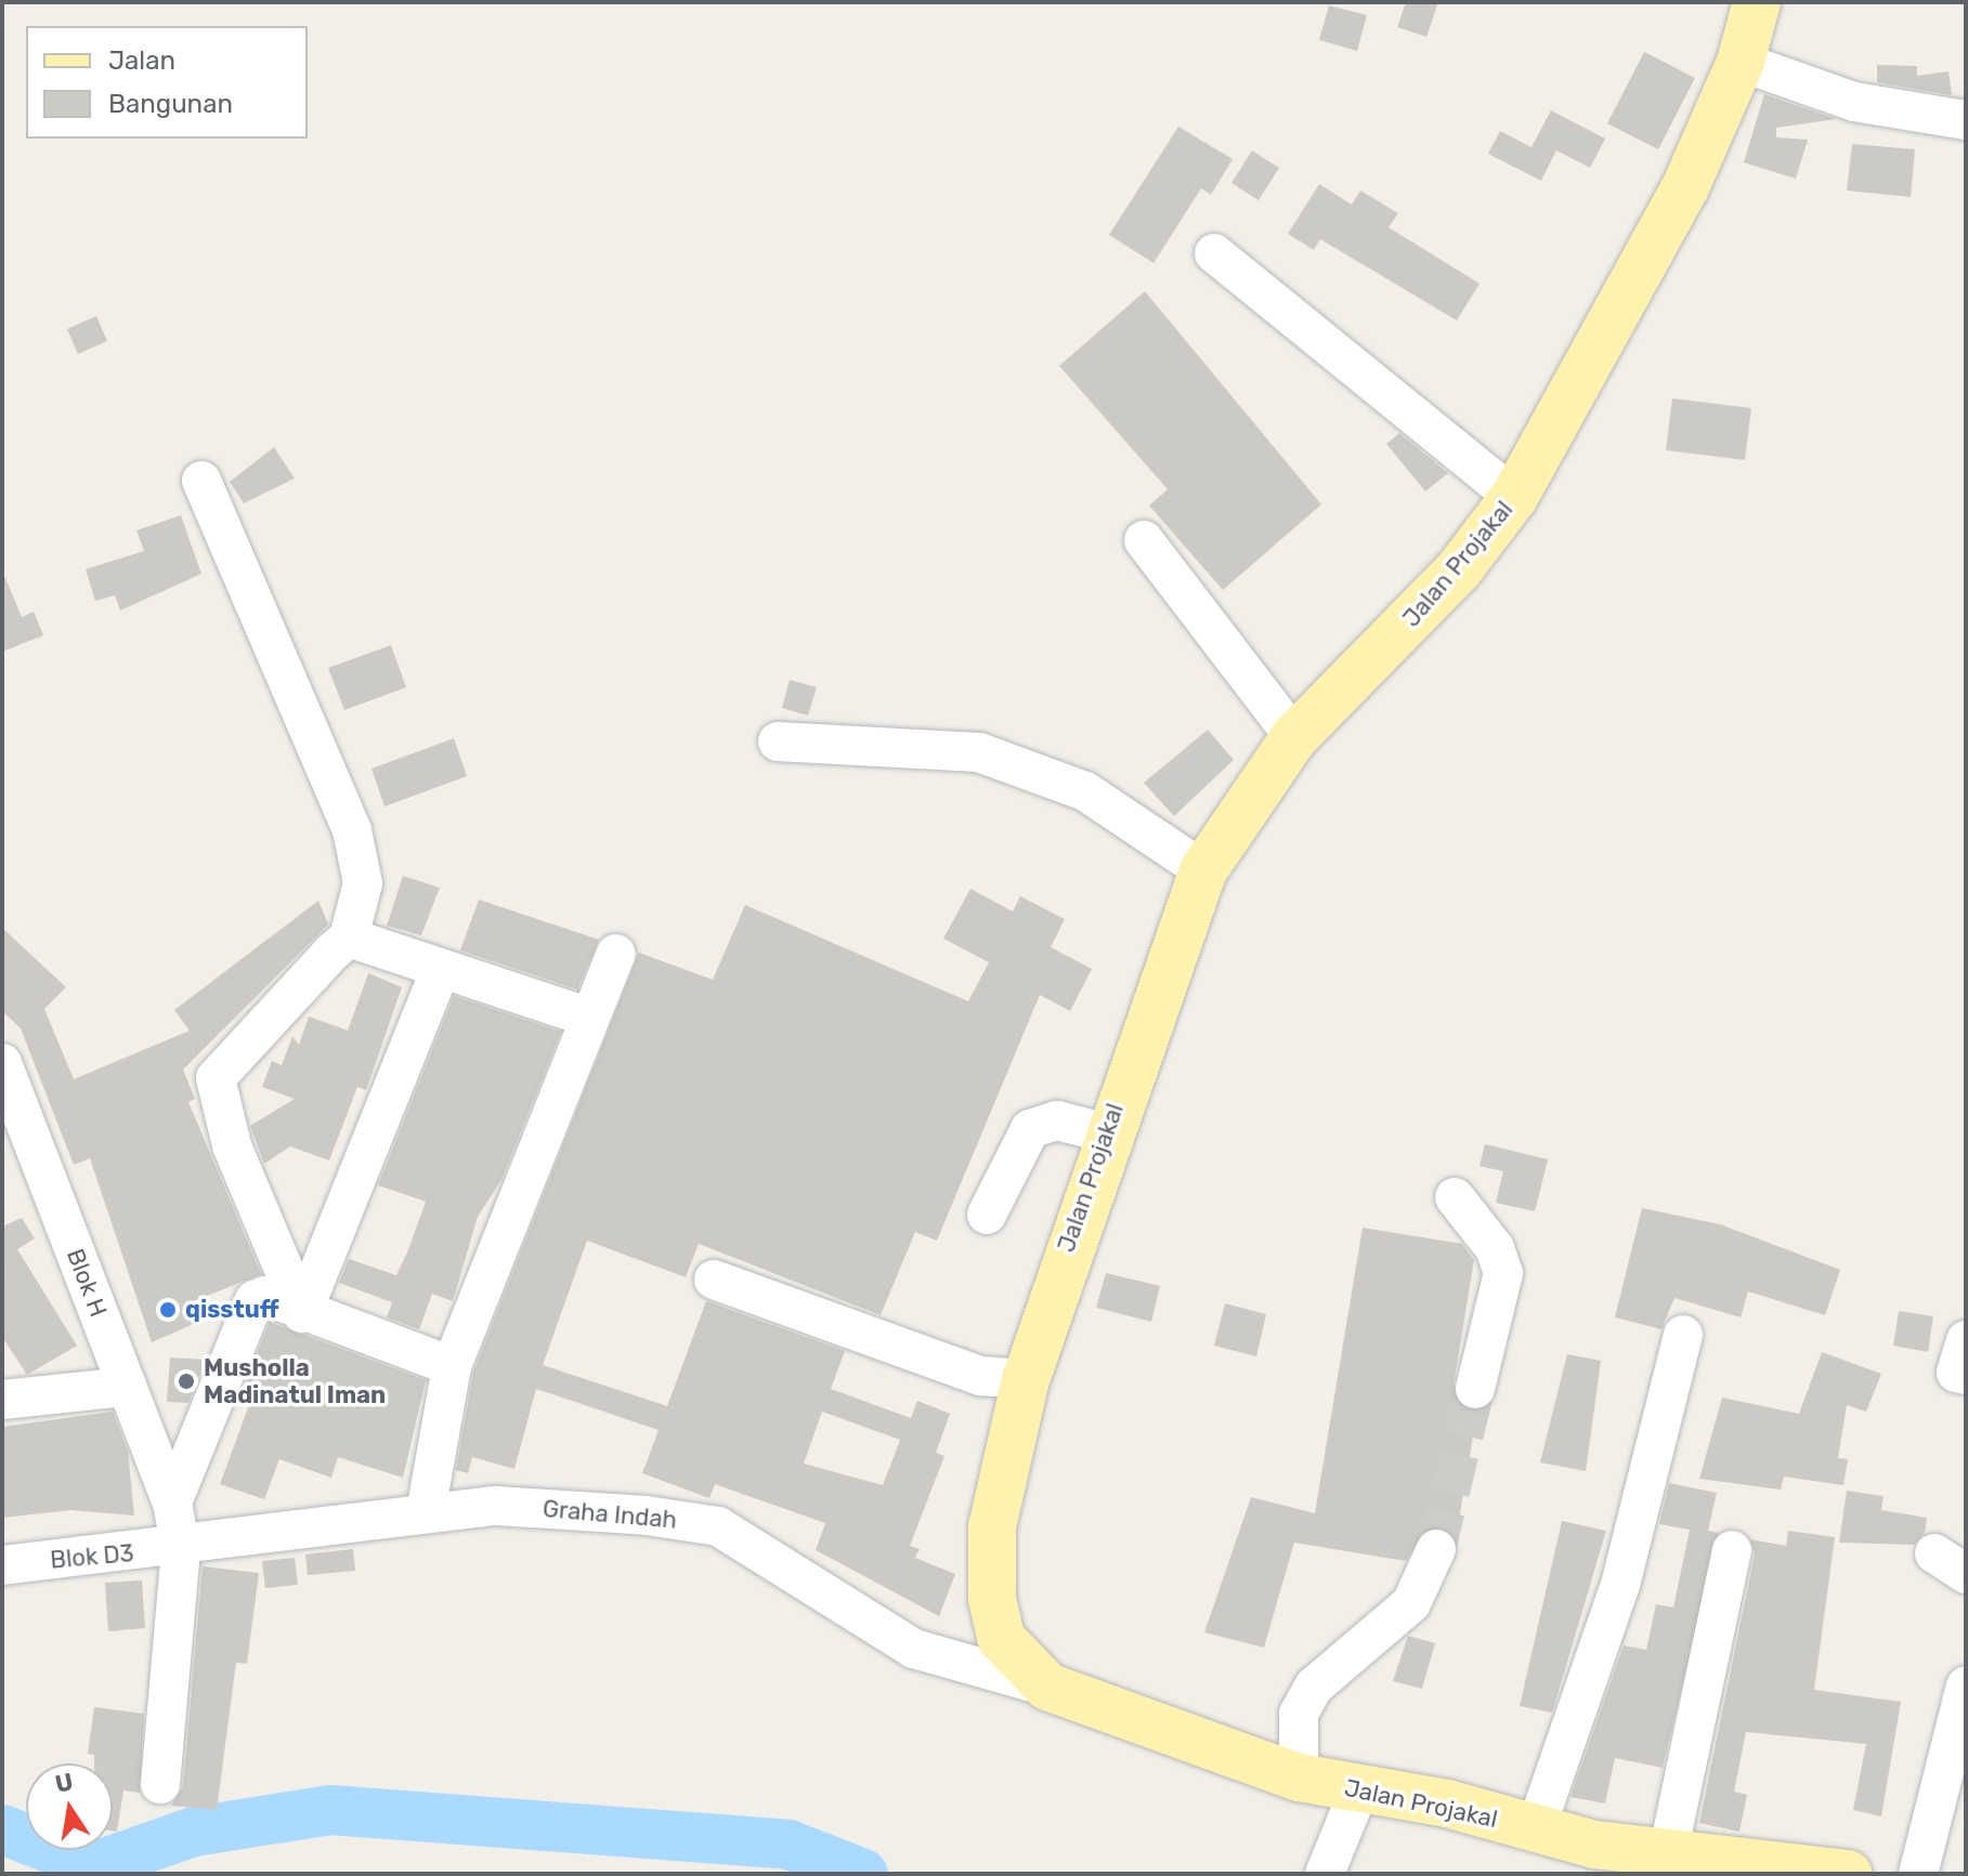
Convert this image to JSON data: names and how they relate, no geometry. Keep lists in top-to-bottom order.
{
  "streets": {
    "main road": ["Jalan Projakal"],
    "street": ["Blok H", "Graha Indah", "Blok D3"]
  },
  "crossings": [
    ["Jalan Projakal", "Graha Indah"],
    ["Graha Indah", "Blok D3"]
  ],
  "places": ["qisstuff", "Musholla Madinatul Iman"],
  "legend": ["Jalan", "Bangunan"],
  "north": "top"
}
